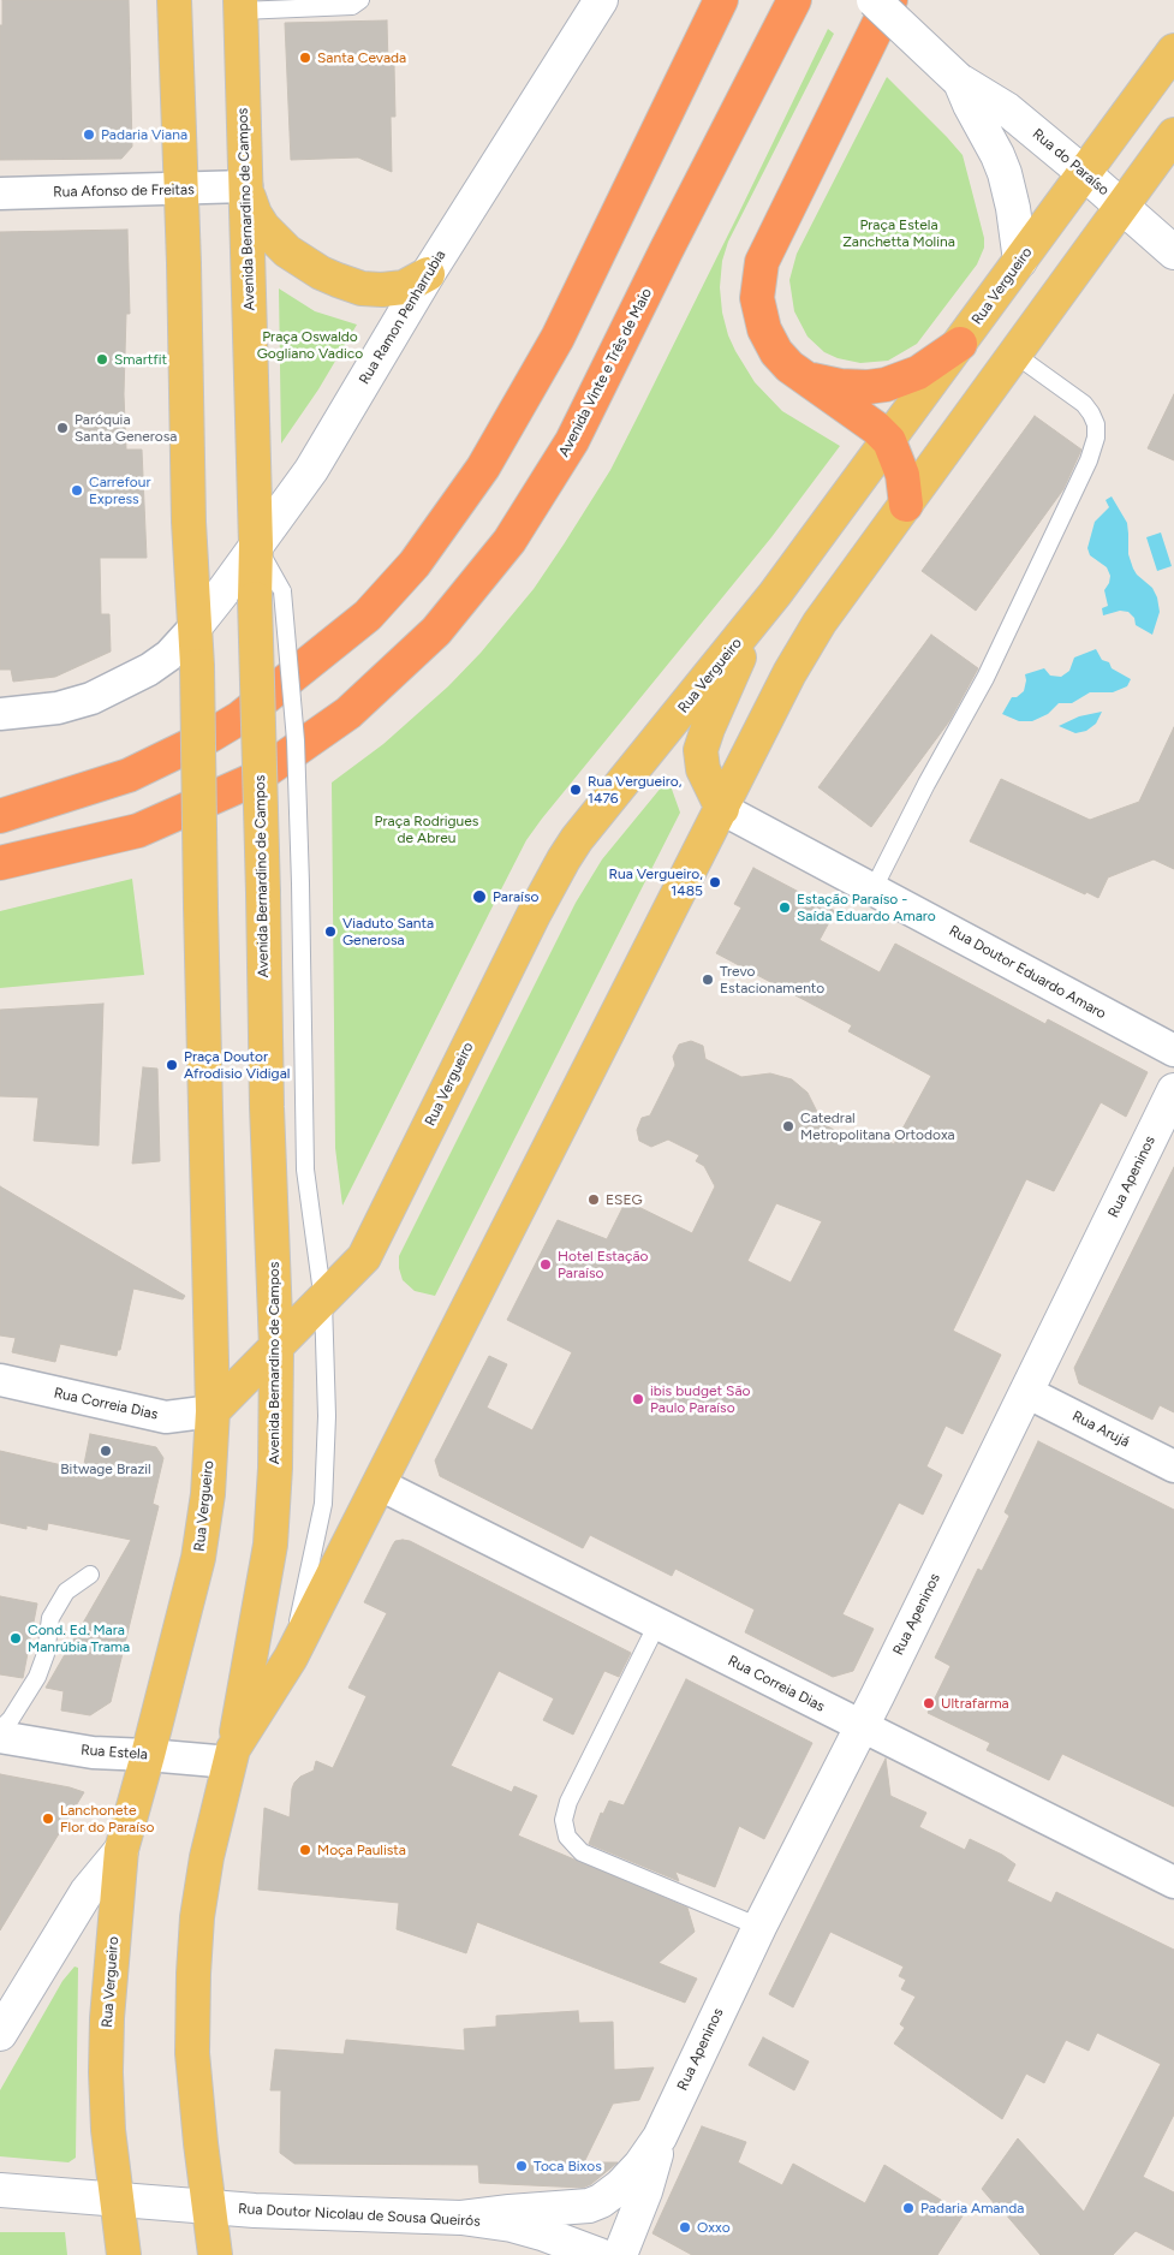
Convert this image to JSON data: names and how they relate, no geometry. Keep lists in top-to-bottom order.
{
  "streets": {
    "highway": ["Avenida Vinte e Três de Maio"],
    "main road": ["Avenida Bernardino de Campos", "Rua Vergueiro"],
    "street": [
      "Rua do Paraíso",
      "Rua Afonso de Freitas",
      "Rua Ramon Penharrubia",
      "Rua Doutor Eduardo Amaro",
      "Rua Apeninos",
      "Rua Correia Dias",
      "Rua Arujá",
      "Rua Estela",
      "Rua Doutor Nicolau de Sousa Queirós"
    ]
  },
  "crossings": [
    ["Rua do Paraíso", "Rua Vergueiro"],
    ["Rua Afonso de Freitas", "Avenida Bernardino de Campos"],
    ["Avenida Bernardino de Campos", "Rua Vergueiro"],
    ["Avenida Bernardino de Campos", "Rua Ramon Penharrubia"],
    ["Avenida Bernardino de Campos", "Rua Estela"],
    ["Rua Vergueiro", "Rua Correia Dias"],
    ["Rua Vergueiro", "Rua Estela"],
    ["Rua Vergueiro", "Rua Doutor Nicolau de Sousa Queirós"],
    ["Rua Apeninos", "Rua Correia Dias"],
    ["Rua Apeninos", "Rua Arujá"],
    ["Rua Apeninos", "Rua Doutor Nicolau de Sousa Queirós"]
  ],
  "parks": ["Praça Estela Zanchetta Molina", "Praça Oswaldo Gogliano Vadico", "Praça Rodrigues de Abreu"],
  "places": [
    "Santa Cevada",
    "Padaria Viana",
    "Smartfit",
    "Paróquia Santa Generosa",
    "Carrefour Express",
    "Rua Vergueiro, 1476",
    "Rua Vergueiro, 1485",
    "Paraíso",
    "Estação Paraíso - Saída Eduardo Amaro",
    "Viaduto Santa Generosa",
    "Trevo Estacionamento",
    "Praça Doutor Afrodisio Vidigal",
    "Catedral Metropolitana Ortodoxa",
    "ESEG",
    "Hotel Estação Paraíso",
    "ibis budget São Paulo Paraíso",
    "Bitwage Brazil",
    "Cond. Ed. Mara Manrúbia Trama",
    "Ultrafarma",
    "Lanchonete Flor do Paraíso",
    "Moça Paulista",
    "Toca Bixos",
    "Padaria Amanda",
    "Oxxo"
  ]
}
